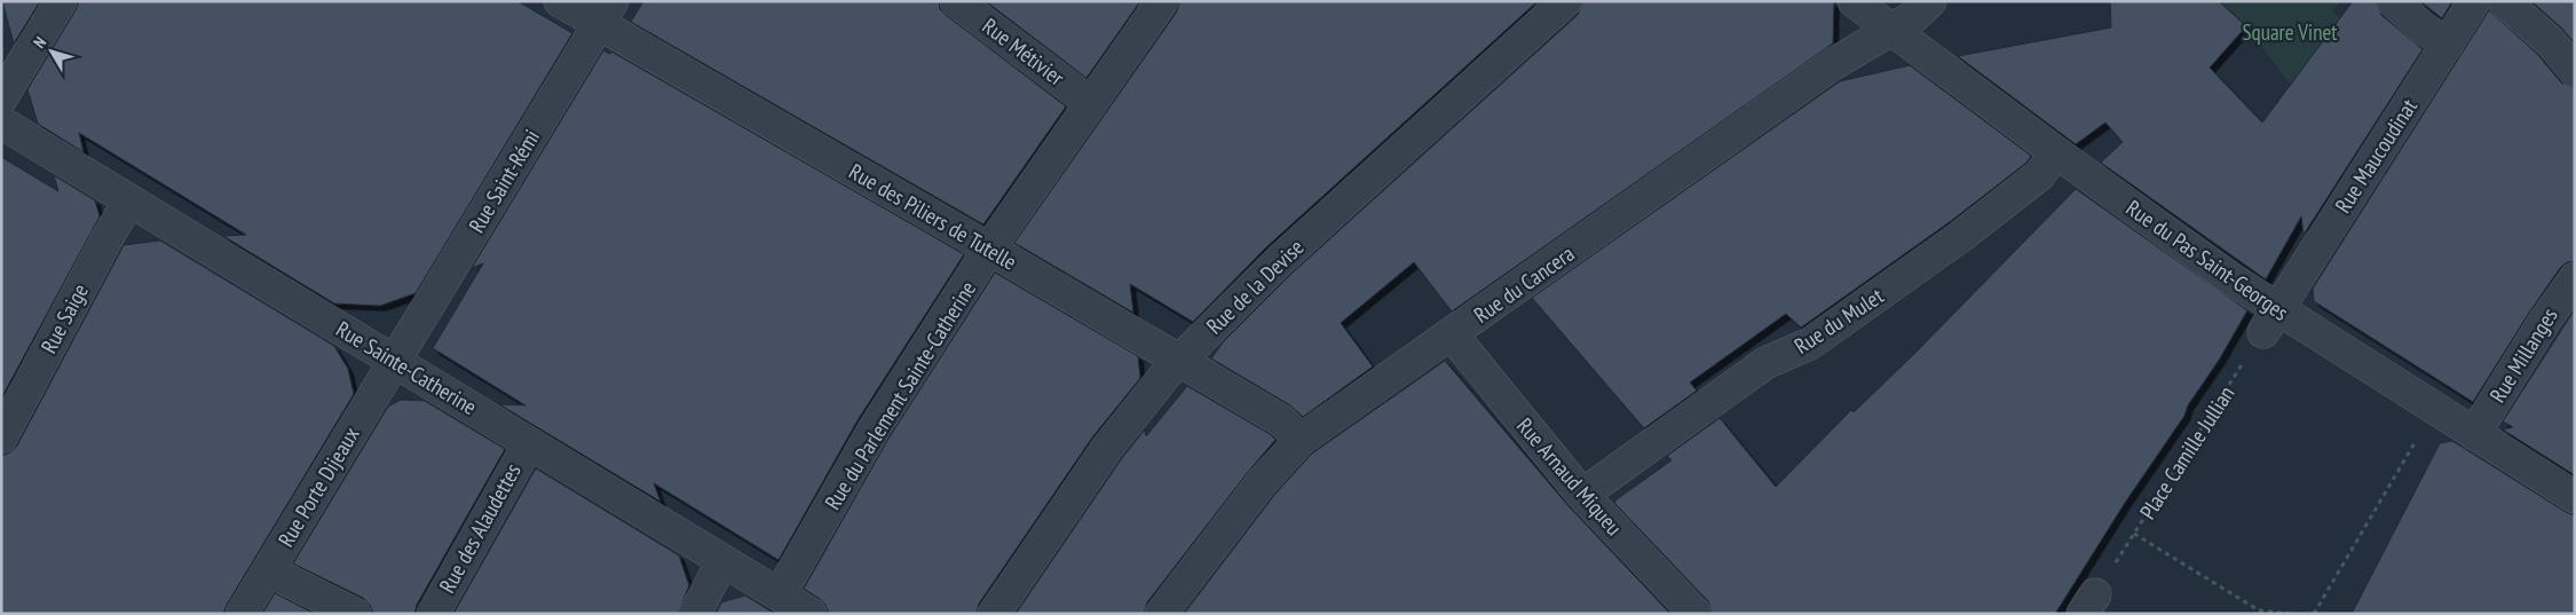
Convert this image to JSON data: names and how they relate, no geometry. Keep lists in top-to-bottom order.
{
  "streets": {
    "street": [
      "Rue Métivier",
      "Rue Maucoudinat",
      "Rue Saint-Rémi",
      "Rue des Piliers de Tutelle",
      "Rue du Pas Saint-Georges",
      "Rue du Cancera",
      "Rue de la Devise",
      "Rue Saige",
      "Rue du Mulet",
      "Rue Millanges",
      "Rue Sainte-Catherine",
      "Rue du Parlement Sainte-Catherine",
      "Rue Arnaud Miqueu",
      "Rue Porte Dijeaux",
      "Rue des Alaudettes"
    ],
    "path": ["Place Camille Jullian"]
  },
  "crossings": [
    ["Rue Métivier", "Rue du Parlement Sainte-Catherine"],
    ["Rue Maucoudinat", "Rue du Pas Saint-Georges"],
    ["Rue Maucoudinat", "Place Camille Jullian"],
    ["Rue Saint-Rémi", "Rue des Piliers de Tutelle"],
    ["Rue Saint-Rémi", "Rue Sainte-Catherine"],
    ["Rue Saint-Rémi", "Rue Porte Dijeaux"],
    ["Rue des Piliers de Tutelle", "Rue du Cancera"],
    ["Rue des Piliers de Tutelle", "Rue de la Devise"],
    ["Rue des Piliers de Tutelle", "Rue du Parlement Sainte-Catherine"],
    ["Rue du Pas Saint-Georges", "Rue du Cancera"],
    ["Rue du Pas Saint-Georges", "Rue du Mulet"],
    ["Rue du Pas Saint-Georges", "Rue Millanges"],
    ["Rue du Pas Saint-Georges", "Place Camille Jullian"],
    ["Rue du Cancera", "Rue Arnaud Miqueu"],
    ["Rue Saige", "Rue Sainte-Catherine"],
    ["Rue du Mulet", "Rue Arnaud Miqueu"],
    ["Rue Sainte-Catherine", "Rue du Parlement Sainte-Catherine"],
    ["Rue Sainte-Catherine", "Rue Porte Dijeaux"],
    ["Rue Sainte-Catherine", "Rue des Alaudettes"]
  ],
  "parks": ["Square Vinet"],
  "north": "top left"
}
